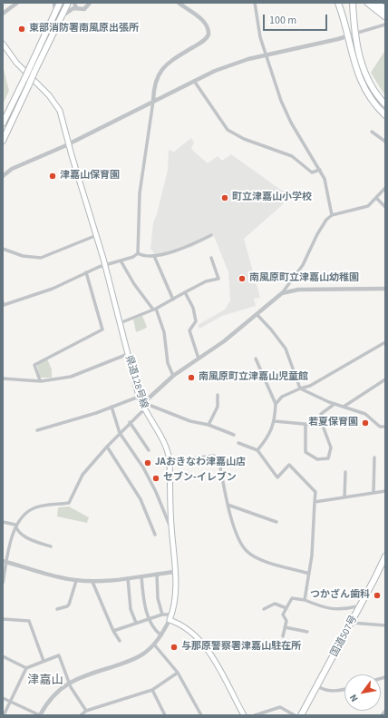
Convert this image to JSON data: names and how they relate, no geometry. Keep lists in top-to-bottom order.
{
  "streets": {
    "main road": ["県道128号線", "国道507号"]
  },
  "districts": ["津嘉山"],
  "places": [
    "東部消防署南風原出張所",
    "津嘉山保育園",
    "町立津嘉山小学校",
    "南風原町立津嘉山幼稚園",
    "南風原町立津嘉山児童館",
    "若夏保育園",
    "JAおきなわ津嘉山店",
    "セブン-イレブン",
    "つかざん歯科",
    "与那原警察署津嘉山駐在所"
  ],
  "scale_bar": "100 m",
  "north": "bottom left"
}
